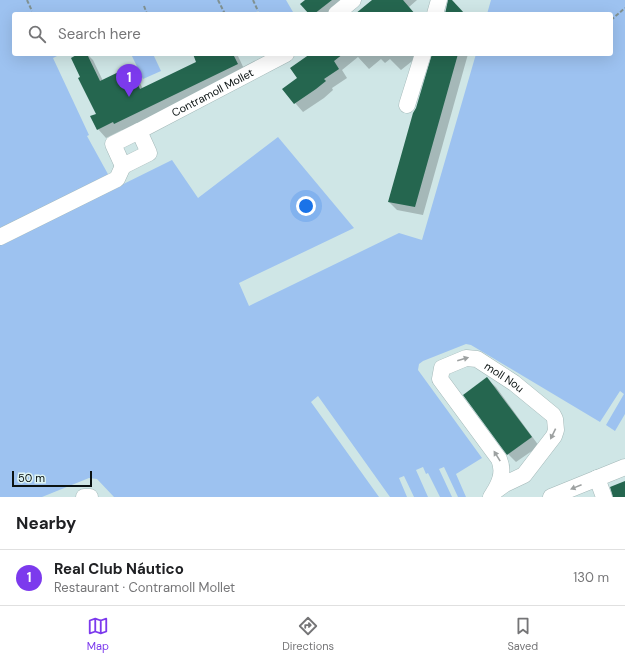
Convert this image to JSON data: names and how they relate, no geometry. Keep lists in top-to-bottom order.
{
  "streets": {
    "street": ["Contramoll Mollet", "moll Nou"]
  },
  "scale_bar": "50 m",
  "page": {
    "search": "Search here",
    "pins": "1",
    "scale": "50 m",
    "heading": "Nearby",
    "list": [
      {
        "mark": "1",
        "name": "Real Club Náutico",
        "note": "Restaurant · Contramoll Mollet",
        "value": "130 m"
      }
    ],
    "nav": ["Map", "Directions", "Saved"]
  }
}
